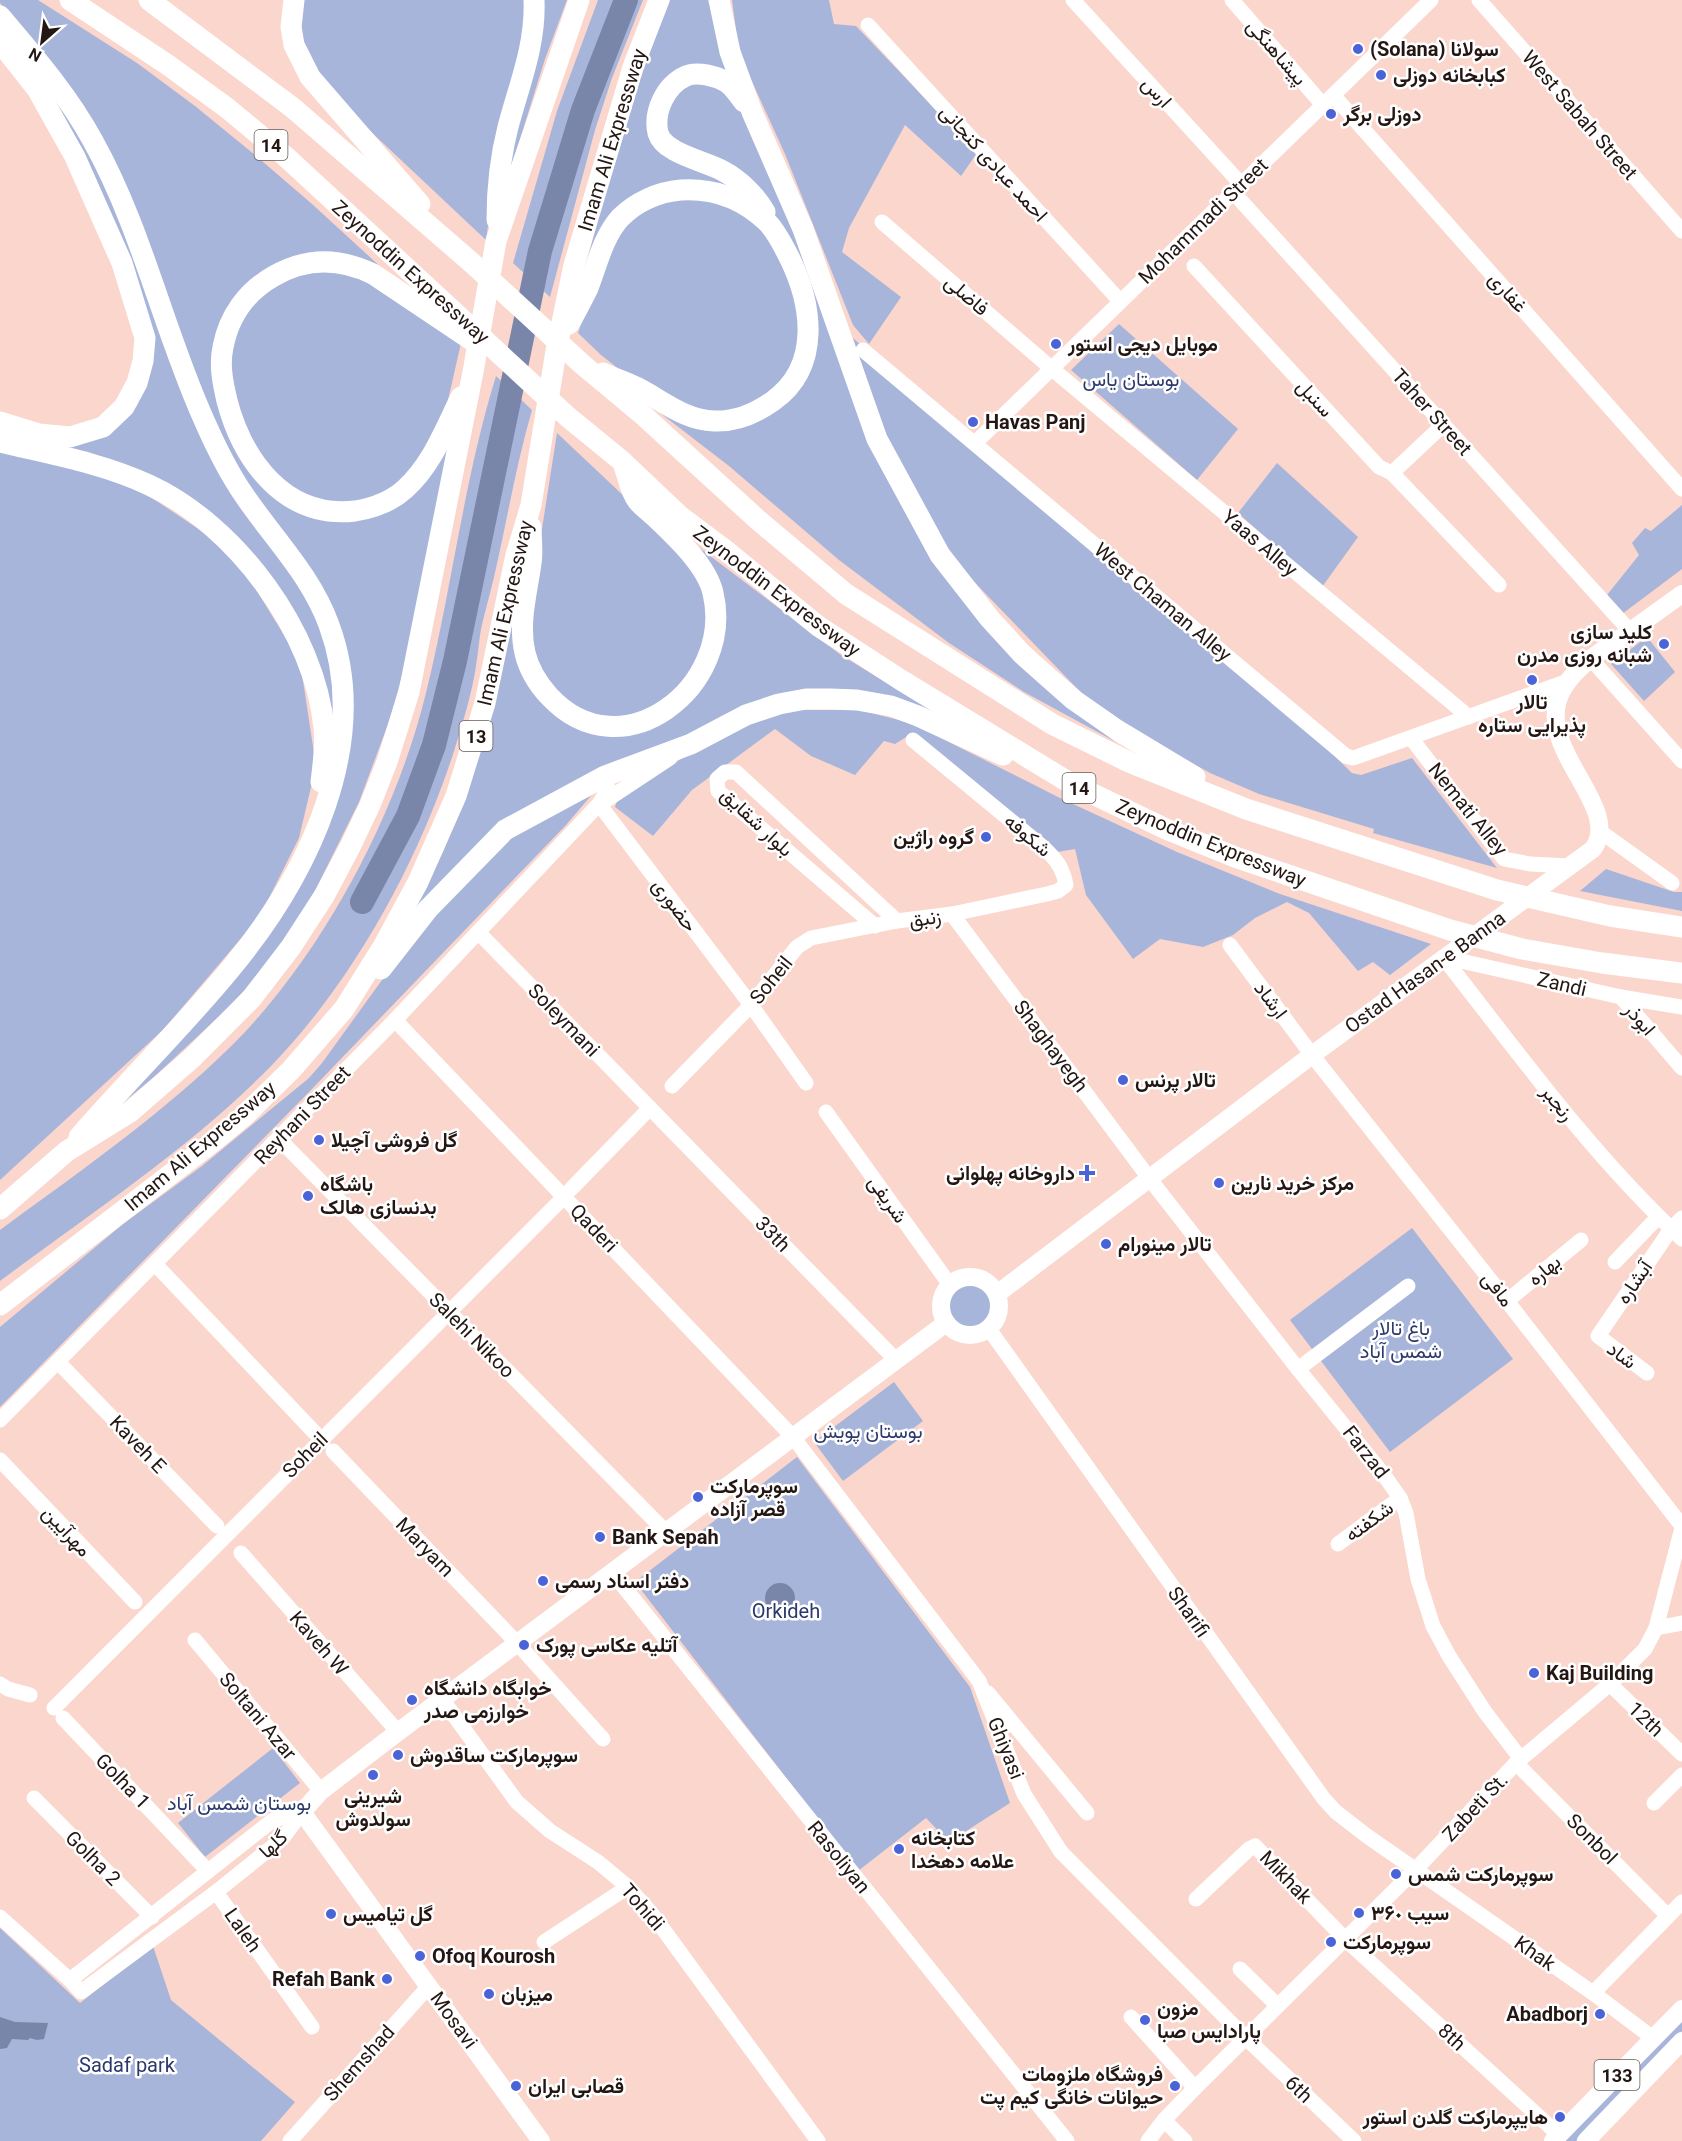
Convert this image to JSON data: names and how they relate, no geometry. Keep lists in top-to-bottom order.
{
  "streets": {
    "highway": [
      "Imam Ali Expressway",
      "14",
      "Zeynoddin Expressway",
      "13"
    ],
    "main road": ["Ostad Hasan-e Banna", "Mosavi", "133"],
    "street": [
      "پیشاهنگی",
      "ارس",
      "West Sabah Street",
      "احمد عبادی کنجانی",
      "Mohammadi Street",
      "غفاری",
      "فاضلی",
      "سنبل",
      "Taher Street",
      "Yaas Alley",
      "West Chaman Alley",
      "Nemati Alley",
      "بلوار شقایق",
      "شکوفه",
      "حضوری",
      "زنبق",
      "Soheil",
      "Zandi",
      "ارشاد",
      "ابوذر",
      "Soleymani",
      "Shaghayegh",
      "رنجبر",
      "Reyhani Street",
      "شریفی",
      "Qaderi",
      "33th",
      "بهاره",
      "آبشاره",
      "مافی",
      "Salehi Nikoo",
      "شاد",
      "Kaveh E",
      "Farzad",
      "شکفته",
      "مهرآیین",
      "Maryam",
      "Sharifi",
      "Kaveh W",
      "Soltani Azar",
      "12th",
      "Ghiyasi",
      "Golha 1",
      "Zabeti St.",
      "Sonbol",
      "گلها",
      "Rasoliyan",
      "Golha 2",
      "Mikhak",
      "Tohidi",
      "Laleh",
      "Khak",
      "8th",
      "Shemshad",
      "6th"
    ]
  },
  "crossings": [
    ["پیشاهنگی", "Mohammadi Street"],
    ["پیشاهنگی", "غفاری"],
    ["ارس", "Mohammadi Street"],
    ["ارس", "Taher Street"],
    ["احمد عبادی کنجانی", "Mohammadi Street"],
    ["Mohammadi Street", "غفاری"],
    ["Mohammadi Street", "فاضلی"],
    ["Mohammadi Street", "Taher Street"],
    ["Mohammadi Street", "Yaas Alley"],
    ["Mohammadi Street", "West Chaman Alley"],
    ["فاضلی", "Yaas Alley"],
    ["West Chaman Alley", "Nemati Alley"],
    ["Nemati Alley", "Ostad Hasan-e Banna"],
    ["بلوار شقایق", "زنبق"],
    ["بلوار شقایق", "Soheil"],
    ["شکوفه", "زنبق"],
    ["شکوفه", "Shaghayegh"],
    ["حضوری", "Soheil"],
    ["حضوری", "Reyhani Street"],
    ["زنبق", "Soheil"],
    ["زنبق", "Shaghayegh"],
    ["Ostad Hasan-e Banna", "Zandi"],
    ["Ostad Hasan-e Banna", "ارشاد"],
    ["Ostad Hasan-e Banna", "Shaghayegh"],
    ["Ostad Hasan-e Banna", "رنجبر"],
    ["Ostad Hasan-e Banna", "شریفی"],
    ["Ostad Hasan-e Banna", "مافی"],
    ["Ostad Hasan-e Banna", "Farzad"],
    ["Ostad Hasan-e Banna", "Sharifi"],
    ["Soheil", "Salehi Nikoo"],
    ["Soheil", "Golha 1"],
    ["Zandi", "ابوذر"],
    ["Zandi", "رنجبر"],
    ["ارشاد", "مافی"],
    ["Soleymani", "Reyhani Street"],
    ["Soleymani", "33th"],
    ["Shaghayegh", "Farzad"],
    ["رنجبر", "آبشاره"],
    ["Reyhani Street", "Qaderi"],
    ["Reyhani Street", "Salehi Nikoo"],
    ["Reyhani Street", "Kaveh E"],
    ["شریفی", "Sharifi"],
    ["Qaderi", "Ghiyasi"],
    ["بهاره", "مافی"],
    ["آبشاره", "شاد"],
    ["مافی", "Zabeti St."],
    ["Farzad", "شکفته"],
    ["Farzad", "Zabeti St."],
    ["Farzad", "Sonbol"],
    ["Sharifi", "Zabeti St."],
    ["Sharifi", "Khak"],
    ["12th", "Zabeti St."],
    ["Ghiyasi", "Zabeti St."],
    ["Ghiyasi", "6th"],
    ["Golha 1", "گلها"],
    ["Zabeti St.", "Sonbol"],
    ["Zabeti St.", "Mikhak"],
    ["Zabeti St.", "Khak"],
    ["Zabeti St.", "8th"],
    ["Zabeti St.", "6th"],
    ["گلها", "Golha 2"],
    ["گلها", "Laleh"],
    ["گلها", "Mosavi"],
    ["Mikhak", "8th"],
    ["Khak", "133"],
    ["Mosavi", "Shemshad"],
    ["8th", "133"]
  ],
  "parks": [
    "بوستان یاس",
    "باغ تالار شمس آباد",
    "بوستان پویش",
    "Orkideh",
    "بوستان شمس آباد",
    "Sadaf park"
  ],
  "places": {
    "other": [
      "(Solana) سولانا",
      "کبابخانه دوزلی",
      "دوزلی برگر",
      "موبایل دیجی استور",
      "Havas Panj",
      "کلید سازی شبانه روزی مدرن",
      "تالار پذیرایی ستاره",
      "گروه راژین",
      "تالار پرنس",
      "گل فروشی آچیلا",
      "مرکز خرید نارین",
      "باشگاه بدنسازی هالک",
      "تالار مینورام",
      "سوپرمارکت قصر آزاده",
      "Bank Sepah",
      "دفتر اسناد رسمی",
      "آتلیه عکاسی پورک",
      "Kaj Building",
      "خوابگاه دانشگاه خوارزمی صدر",
      "سوپرمارکت ساقدوش",
      "شیرینی سولدوش",
      "کتابخانه علامه دهخدا",
      "سوپرمارکت شمس",
      "سیب ٣۶٠",
      "گل تیامیس",
      "سوپرمارکت",
      "Ofoq Kourosh",
      "Refah Bank",
      "میزبان",
      "Abadborj",
      "مزون پارادایس صبا",
      "قصابی ایران",
      "فروشگاه ملزومات حیوانات خانگی کیم پت",
      "هایپرمارکت گلدن استور"
    ],
    "health": ["داروخانه پهلوانی"]
  },
  "north": "bottom left"
}
